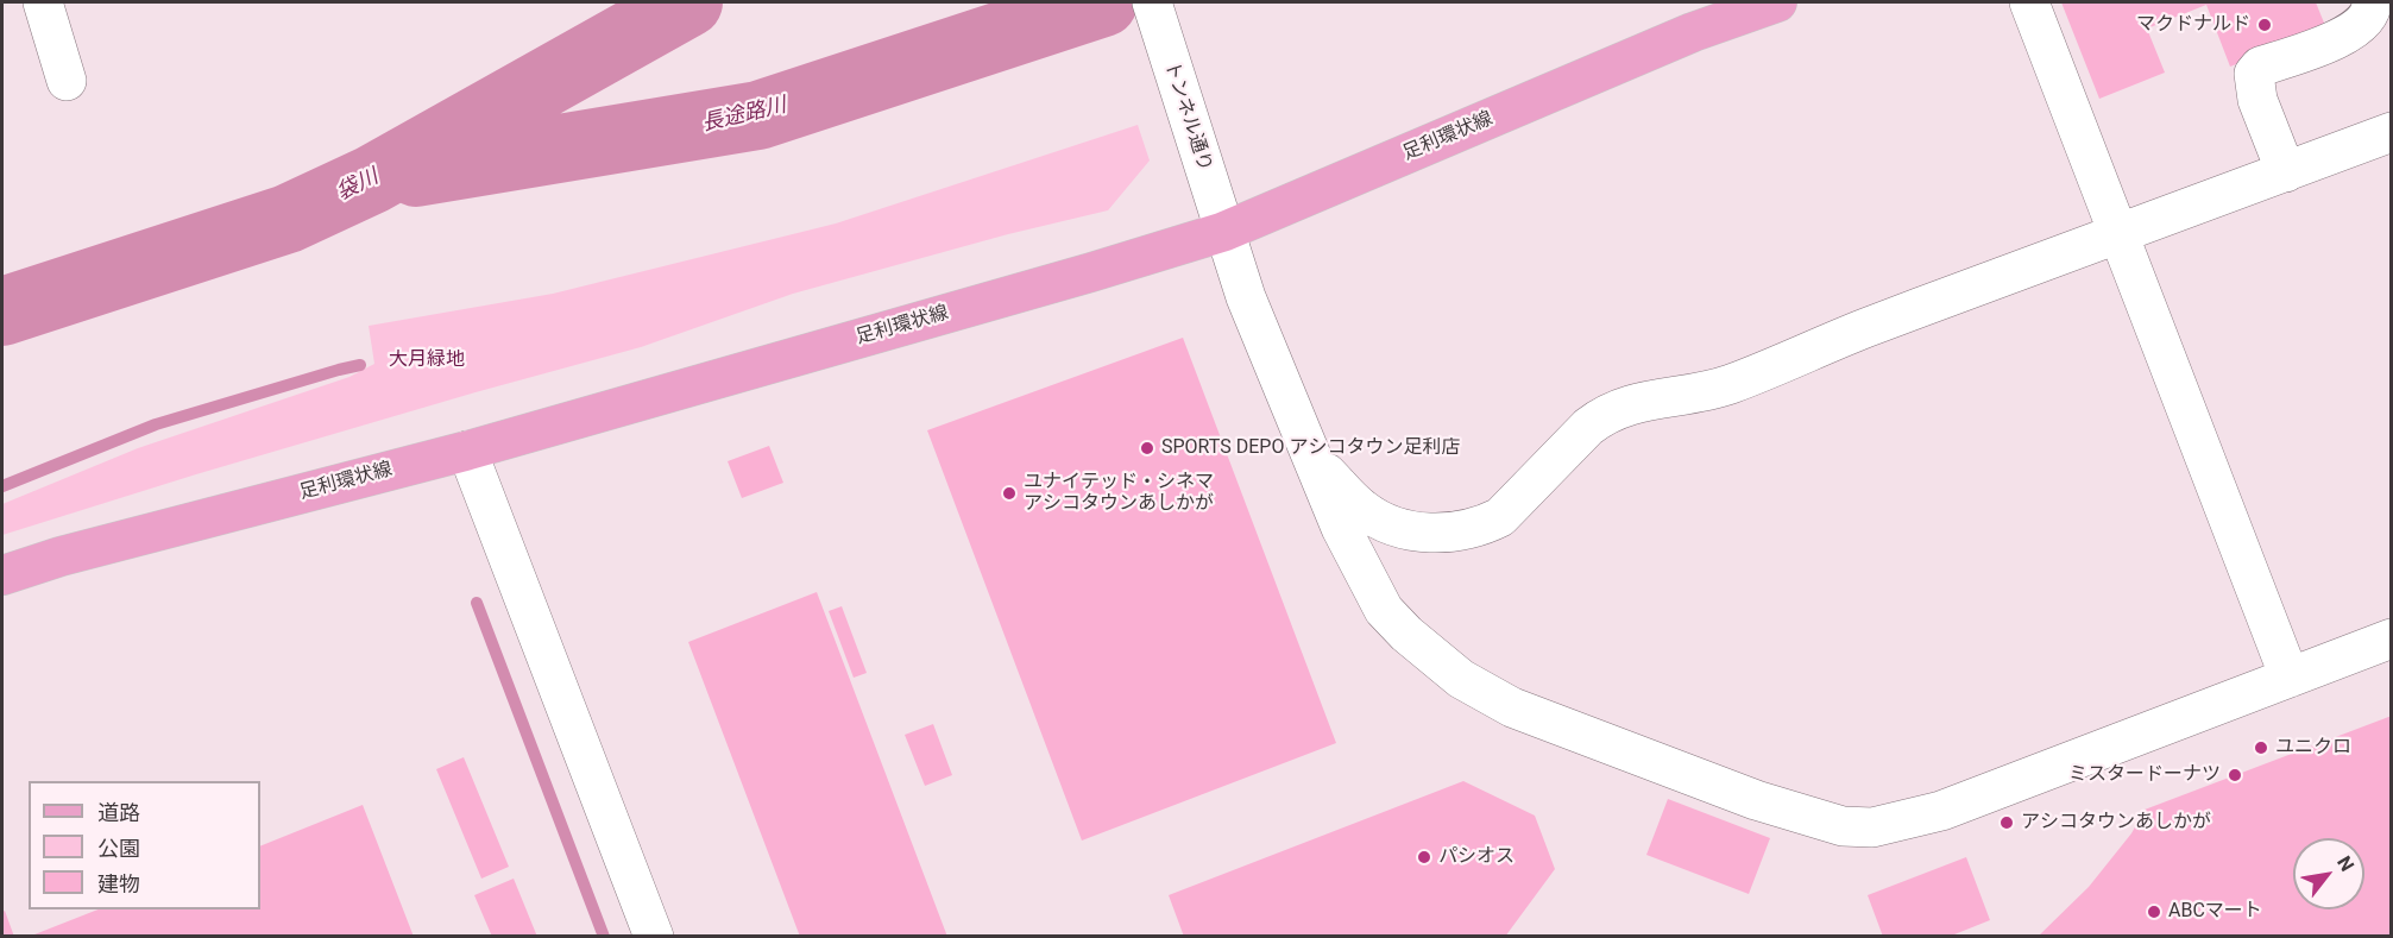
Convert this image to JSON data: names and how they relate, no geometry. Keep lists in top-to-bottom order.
{
  "streets": {
    "main road": ["足利環状線"],
    "street": ["トンネル通り"]
  },
  "crossings": [
    ["トンネル通り", "足利環状線"]
  ],
  "water": ["長途路川", "袋川"],
  "parks": ["大月緑地"],
  "places": [
    "マクドナルド",
    "SPORTS DEPO アシコタウン足利店",
    "ユナイテッド・シネマ アシコタウンあしかが",
    "ユニクロ",
    "ミスタードーナツ",
    "アシコタウンあしかが",
    "パシオス",
    "ABCマート"
  ],
  "legend": ["道路", "公園", "建物"],
  "north": "top right"
}
